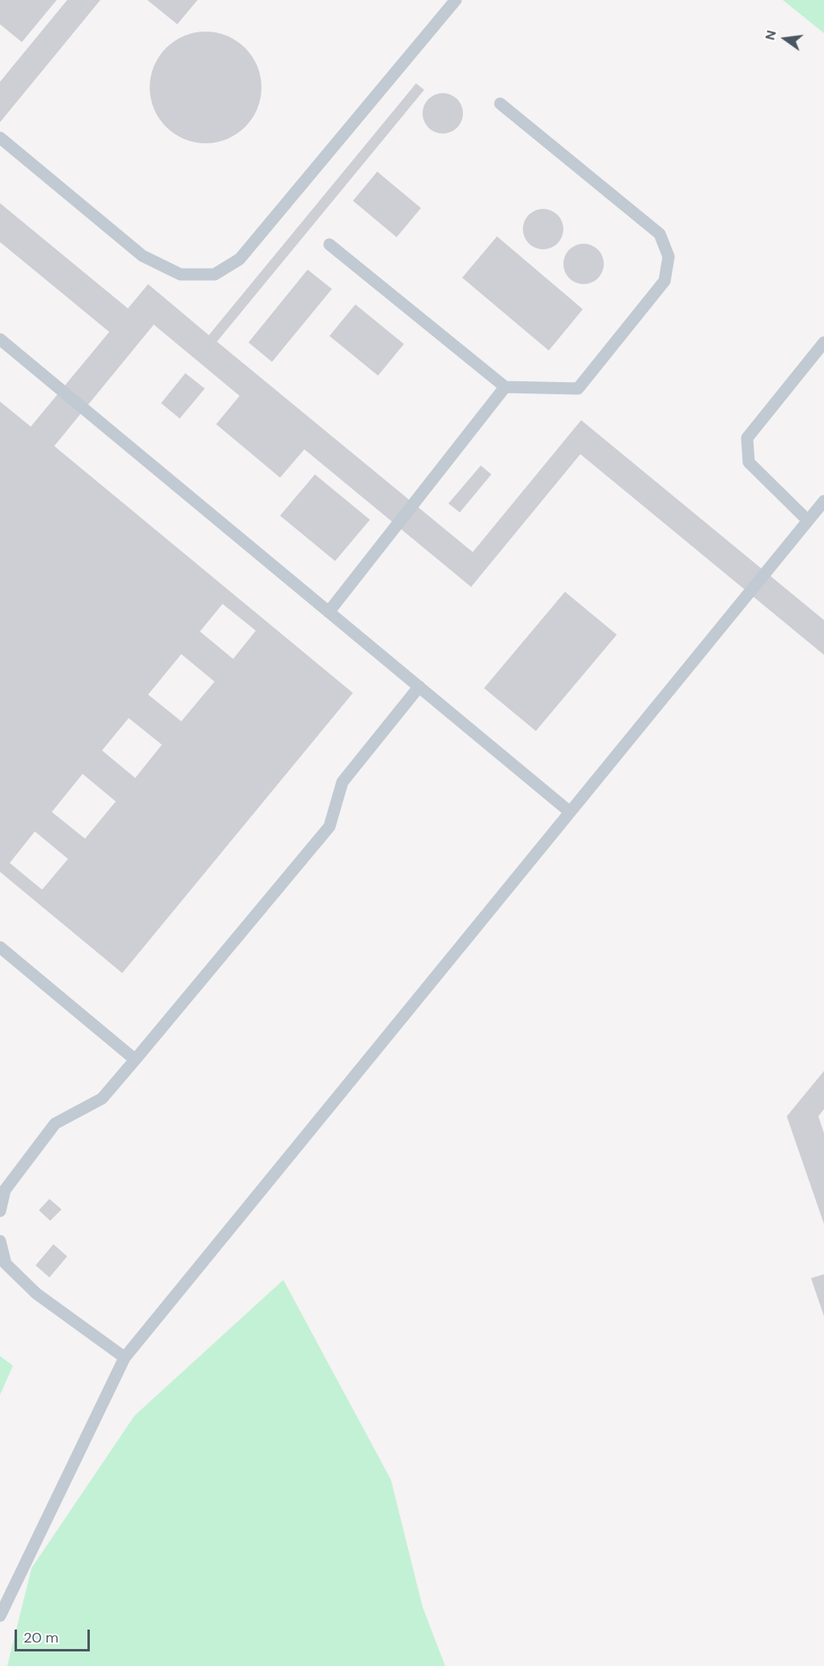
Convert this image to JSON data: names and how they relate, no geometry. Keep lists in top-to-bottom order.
{
  "scale_bar": "20 m",
  "north": "left"
}
